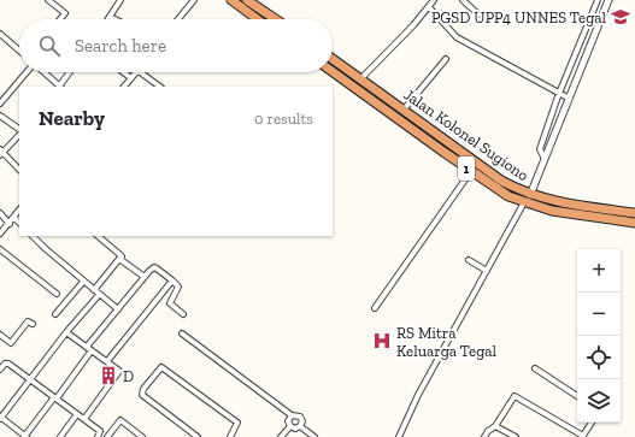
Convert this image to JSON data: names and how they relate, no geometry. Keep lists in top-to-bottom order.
{
  "streets": {
    "highway": ["Jalan Kolonel Sugiono", "1"]
  },
  "places": {
    "school or university": ["PGSD UPP4 UNNES Tegal"],
    "hospital": ["RS Mitra Keluarga Tegal"],
    "building": ["D"]
  },
  "page": {
    "search": "Search here",
    "heading": ["Nearby", "0 results"],
    "map_buttons": ["+", "−"]
  }
}
